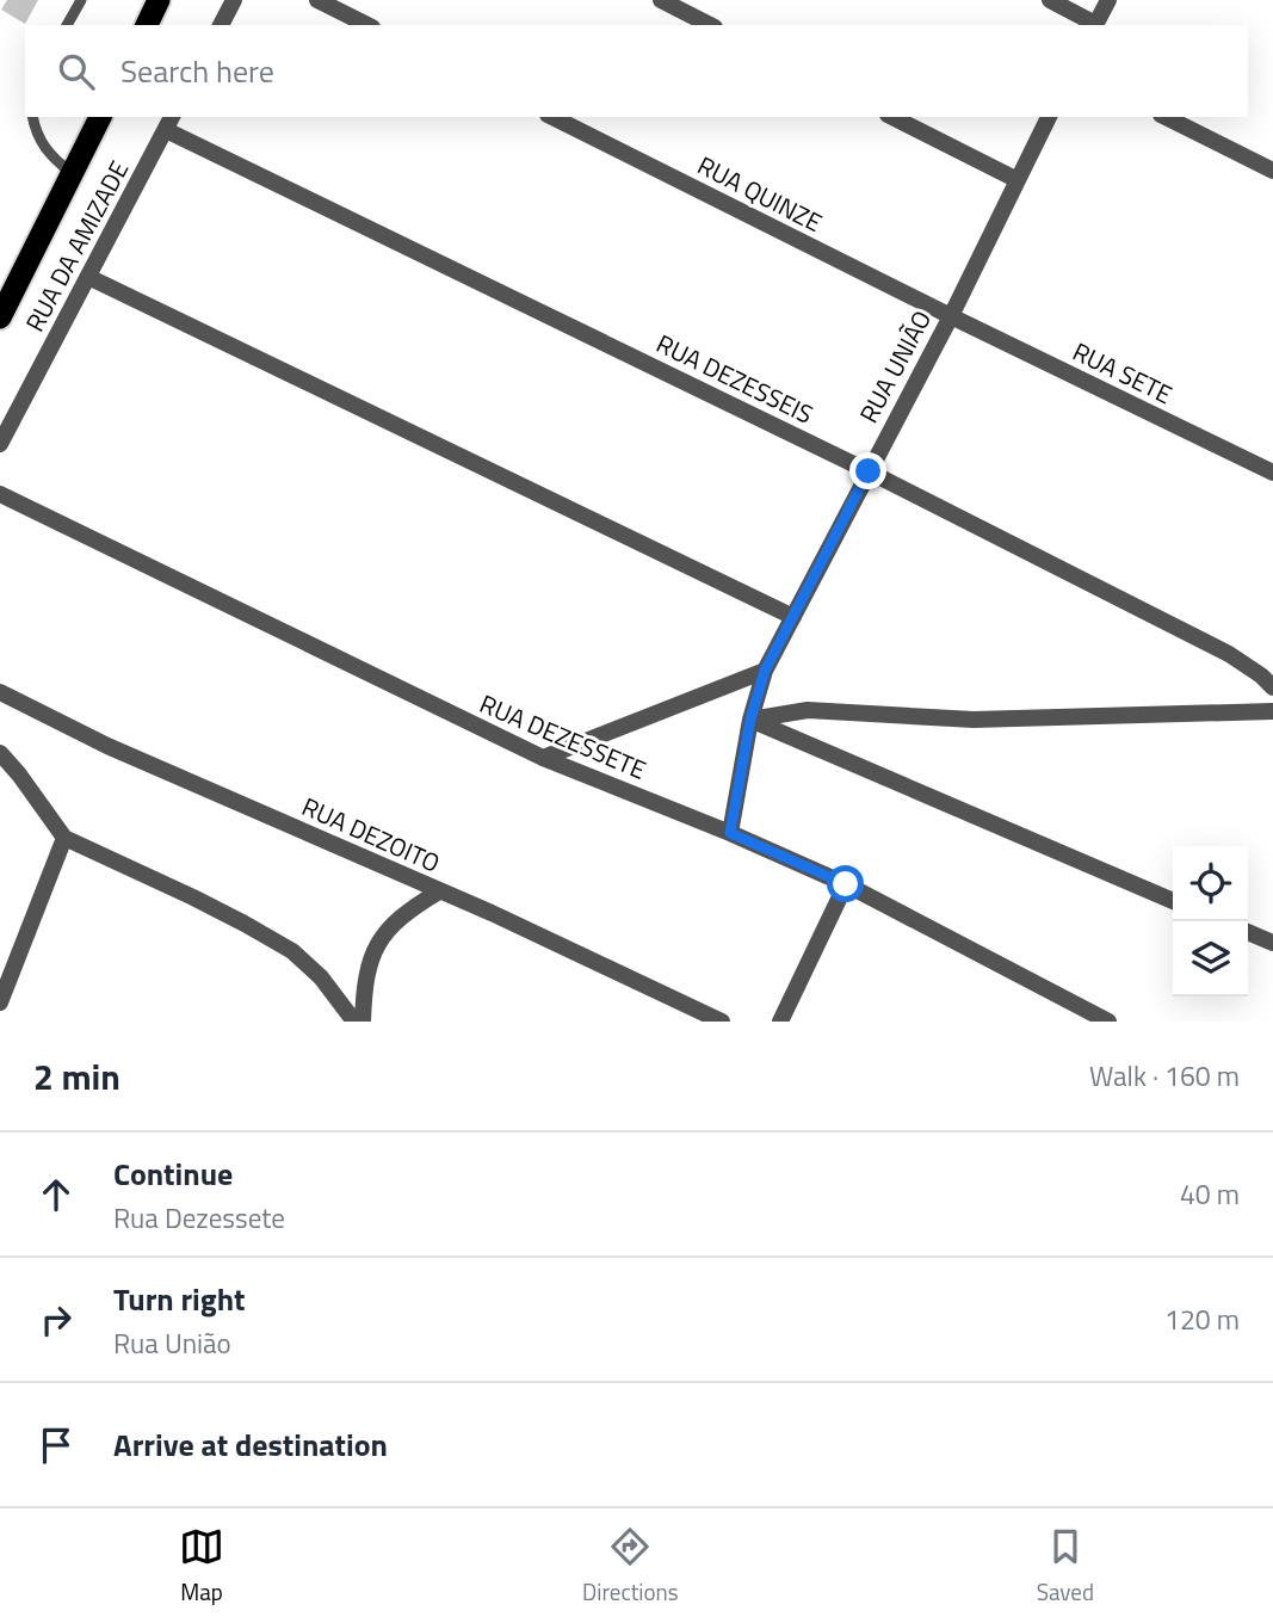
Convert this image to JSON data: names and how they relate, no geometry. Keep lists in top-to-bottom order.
{
  "streets": {
    "street": [
      "RUA QUINZE",
      "RUA DA AMIZADE",
      "RUA UNIÃO",
      "RUA SETE",
      "RUA DEZESSEIS",
      "RUA DEZESSETE",
      "RUA DEZOITO"
    ]
  },
  "crossings": [
    ["RUA QUINZE", "RUA UNIÃO"],
    ["RUA QUINZE", "RUA SETE"],
    ["RUA DA AMIZADE", "RUA DEZESSEIS"],
    ["RUA UNIÃO", "RUA SETE"],
    ["RUA UNIÃO", "RUA DEZESSEIS"],
    ["RUA UNIÃO", "RUA DEZESSETE"]
  ],
  "page": {
    "search": "Search here",
    "heading": ["2 min", "Walk · 160 m"],
    "list": [
      ["Continue", "Rua Dezessete", "40 m"],
      ["Turn right", "Rua União", "120 m"],
      "Arrive at destination"
    ],
    "nav": ["Map", "Directions", "Saved"]
  }
}
